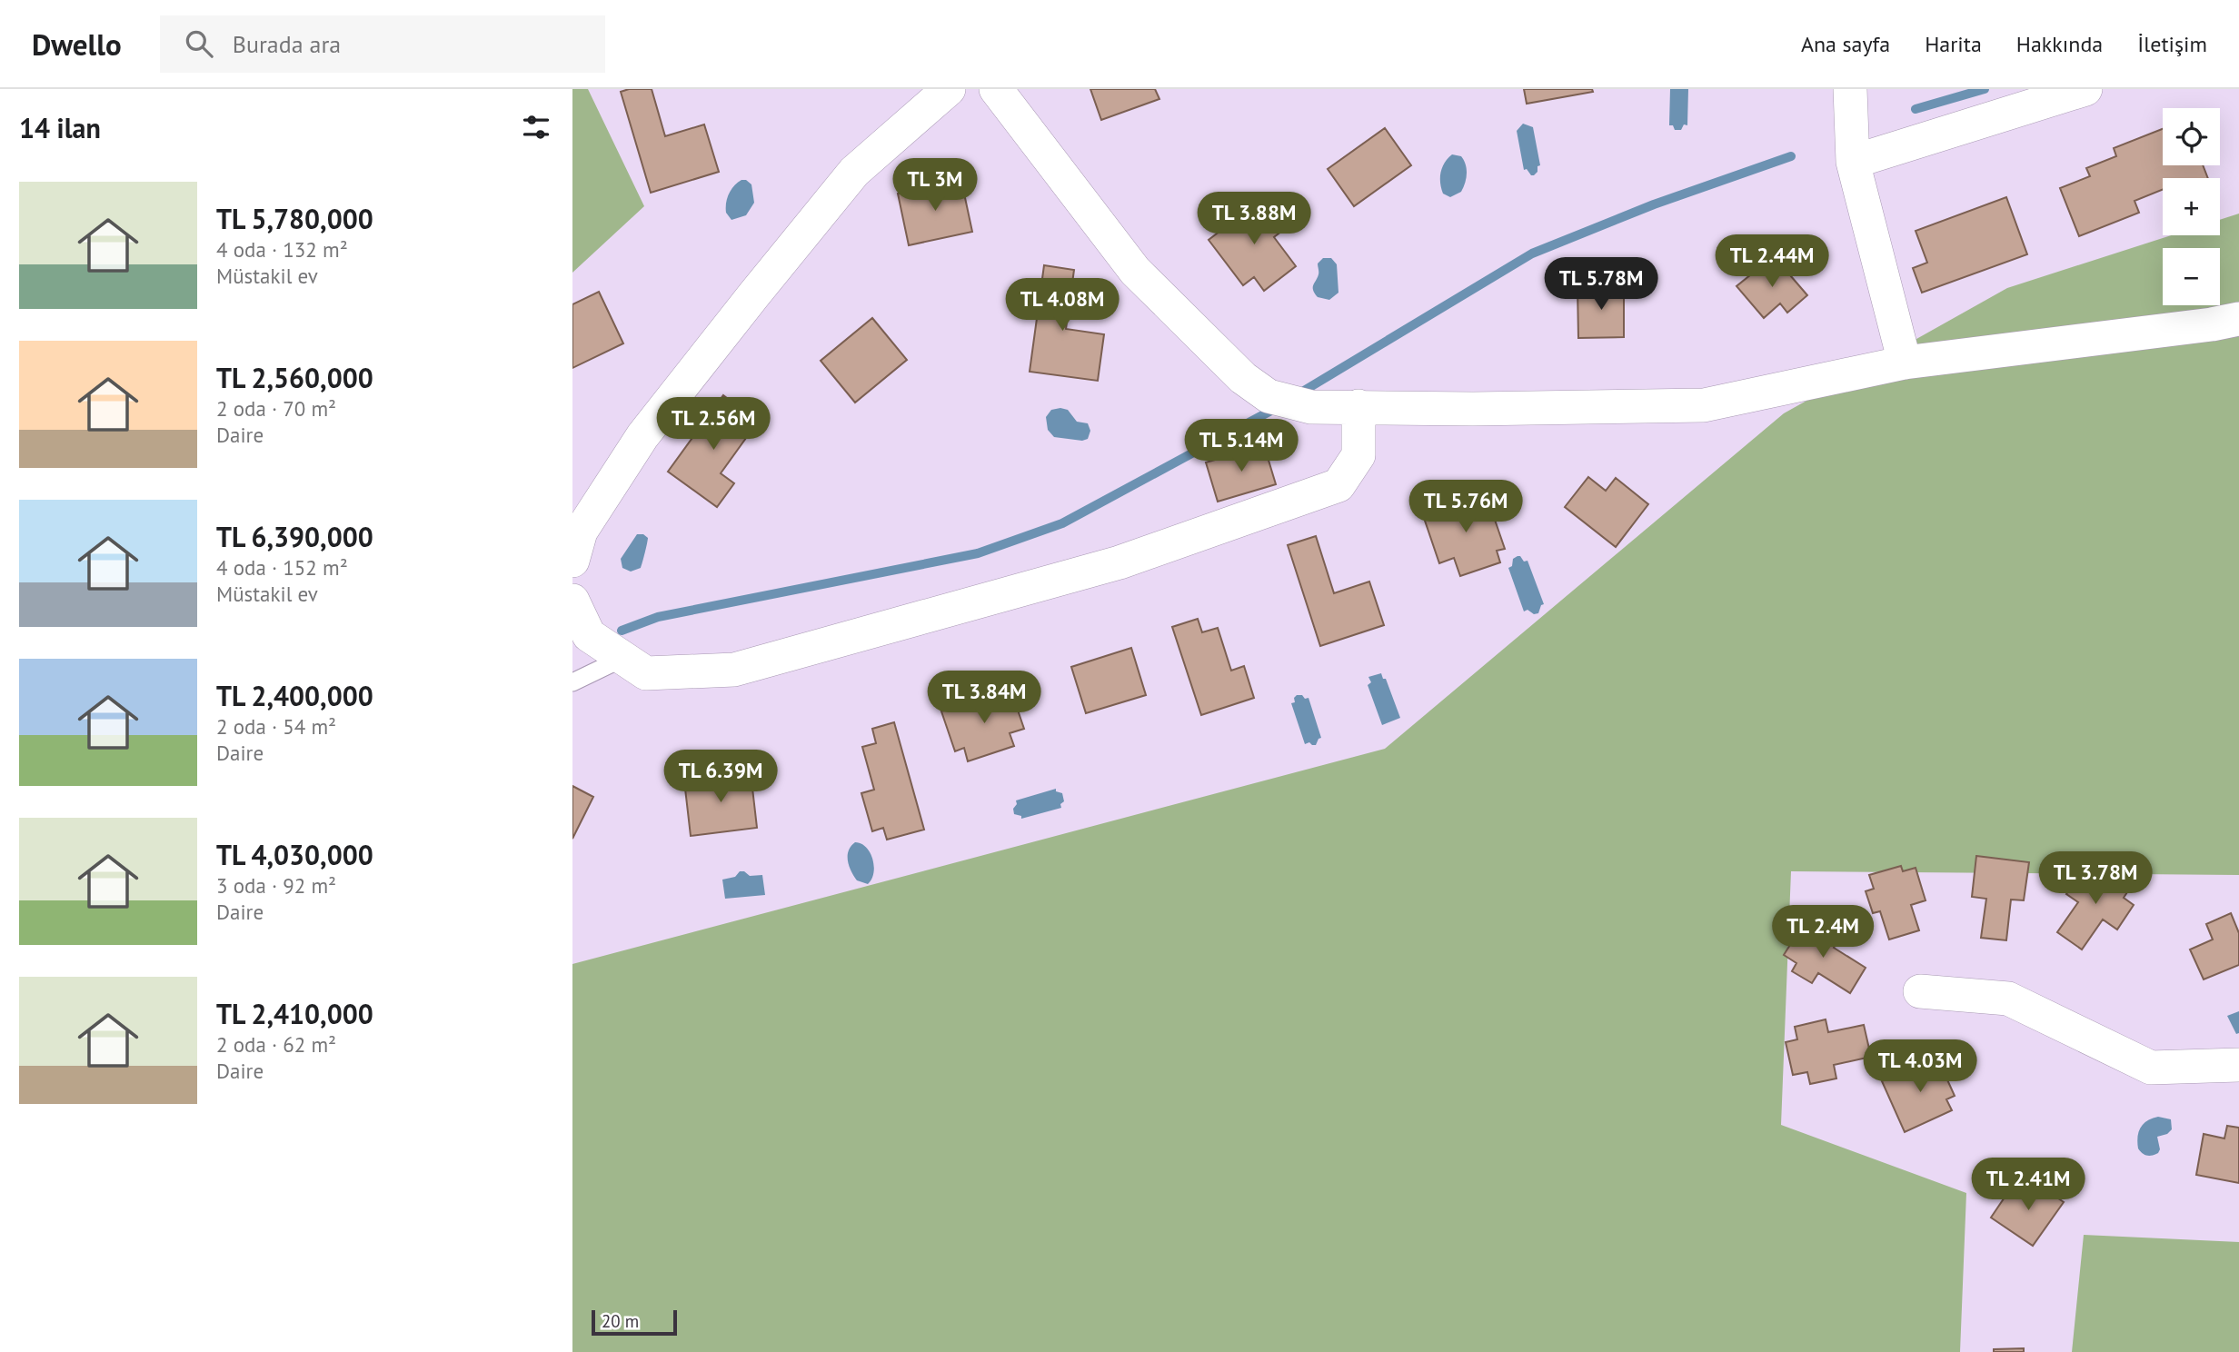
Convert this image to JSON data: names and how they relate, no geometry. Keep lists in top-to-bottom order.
{
  "scale_bar": "20 m",
  "page": {
    "header": "Dwello",
    "search": "Burada ara",
    "nav": [
      "Ana sayfa",
      "Harita",
      "Hakkında",
      "İletişim"
    ],
    "heading": "14 ilan",
    "map_buttons": ["+", "−"],
    "price": [
      "TL 3M",
      "TL 3.88M",
      "TL 2.44M",
      "TL 5.78M",
      "TL 4.08M",
      "TL 2.56M",
      "TL 5.14M",
      "TL 5.76M",
      "TL 3.84M",
      "TL 6.39M",
      "TL 3.78M",
      "TL 2.4M",
      "TL 4.03M",
      "TL 2.41M"
    ],
    "list": [
      {
        "name": "TL 5,780,000",
        "note": "4 oda · 132 m² · Müstakil ev"
      },
      {
        "name": "TL 2,560,000",
        "note": "2 oda · 70 m² · Daire"
      },
      {
        "name": "TL 6,390,000",
        "note": "4 oda · 152 m² · Müstakil ev"
      },
      {
        "name": "TL 2,400,000",
        "note": "2 oda · 54 m² · Daire"
      },
      {
        "name": "TL 4,030,000",
        "note": "3 oda · 92 m² · Daire"
      },
      {
        "name": "TL 2,410,000",
        "note": "2 oda · 62 m² · Daire"
      }
    ],
    "scale": "20 m"
  }
}
